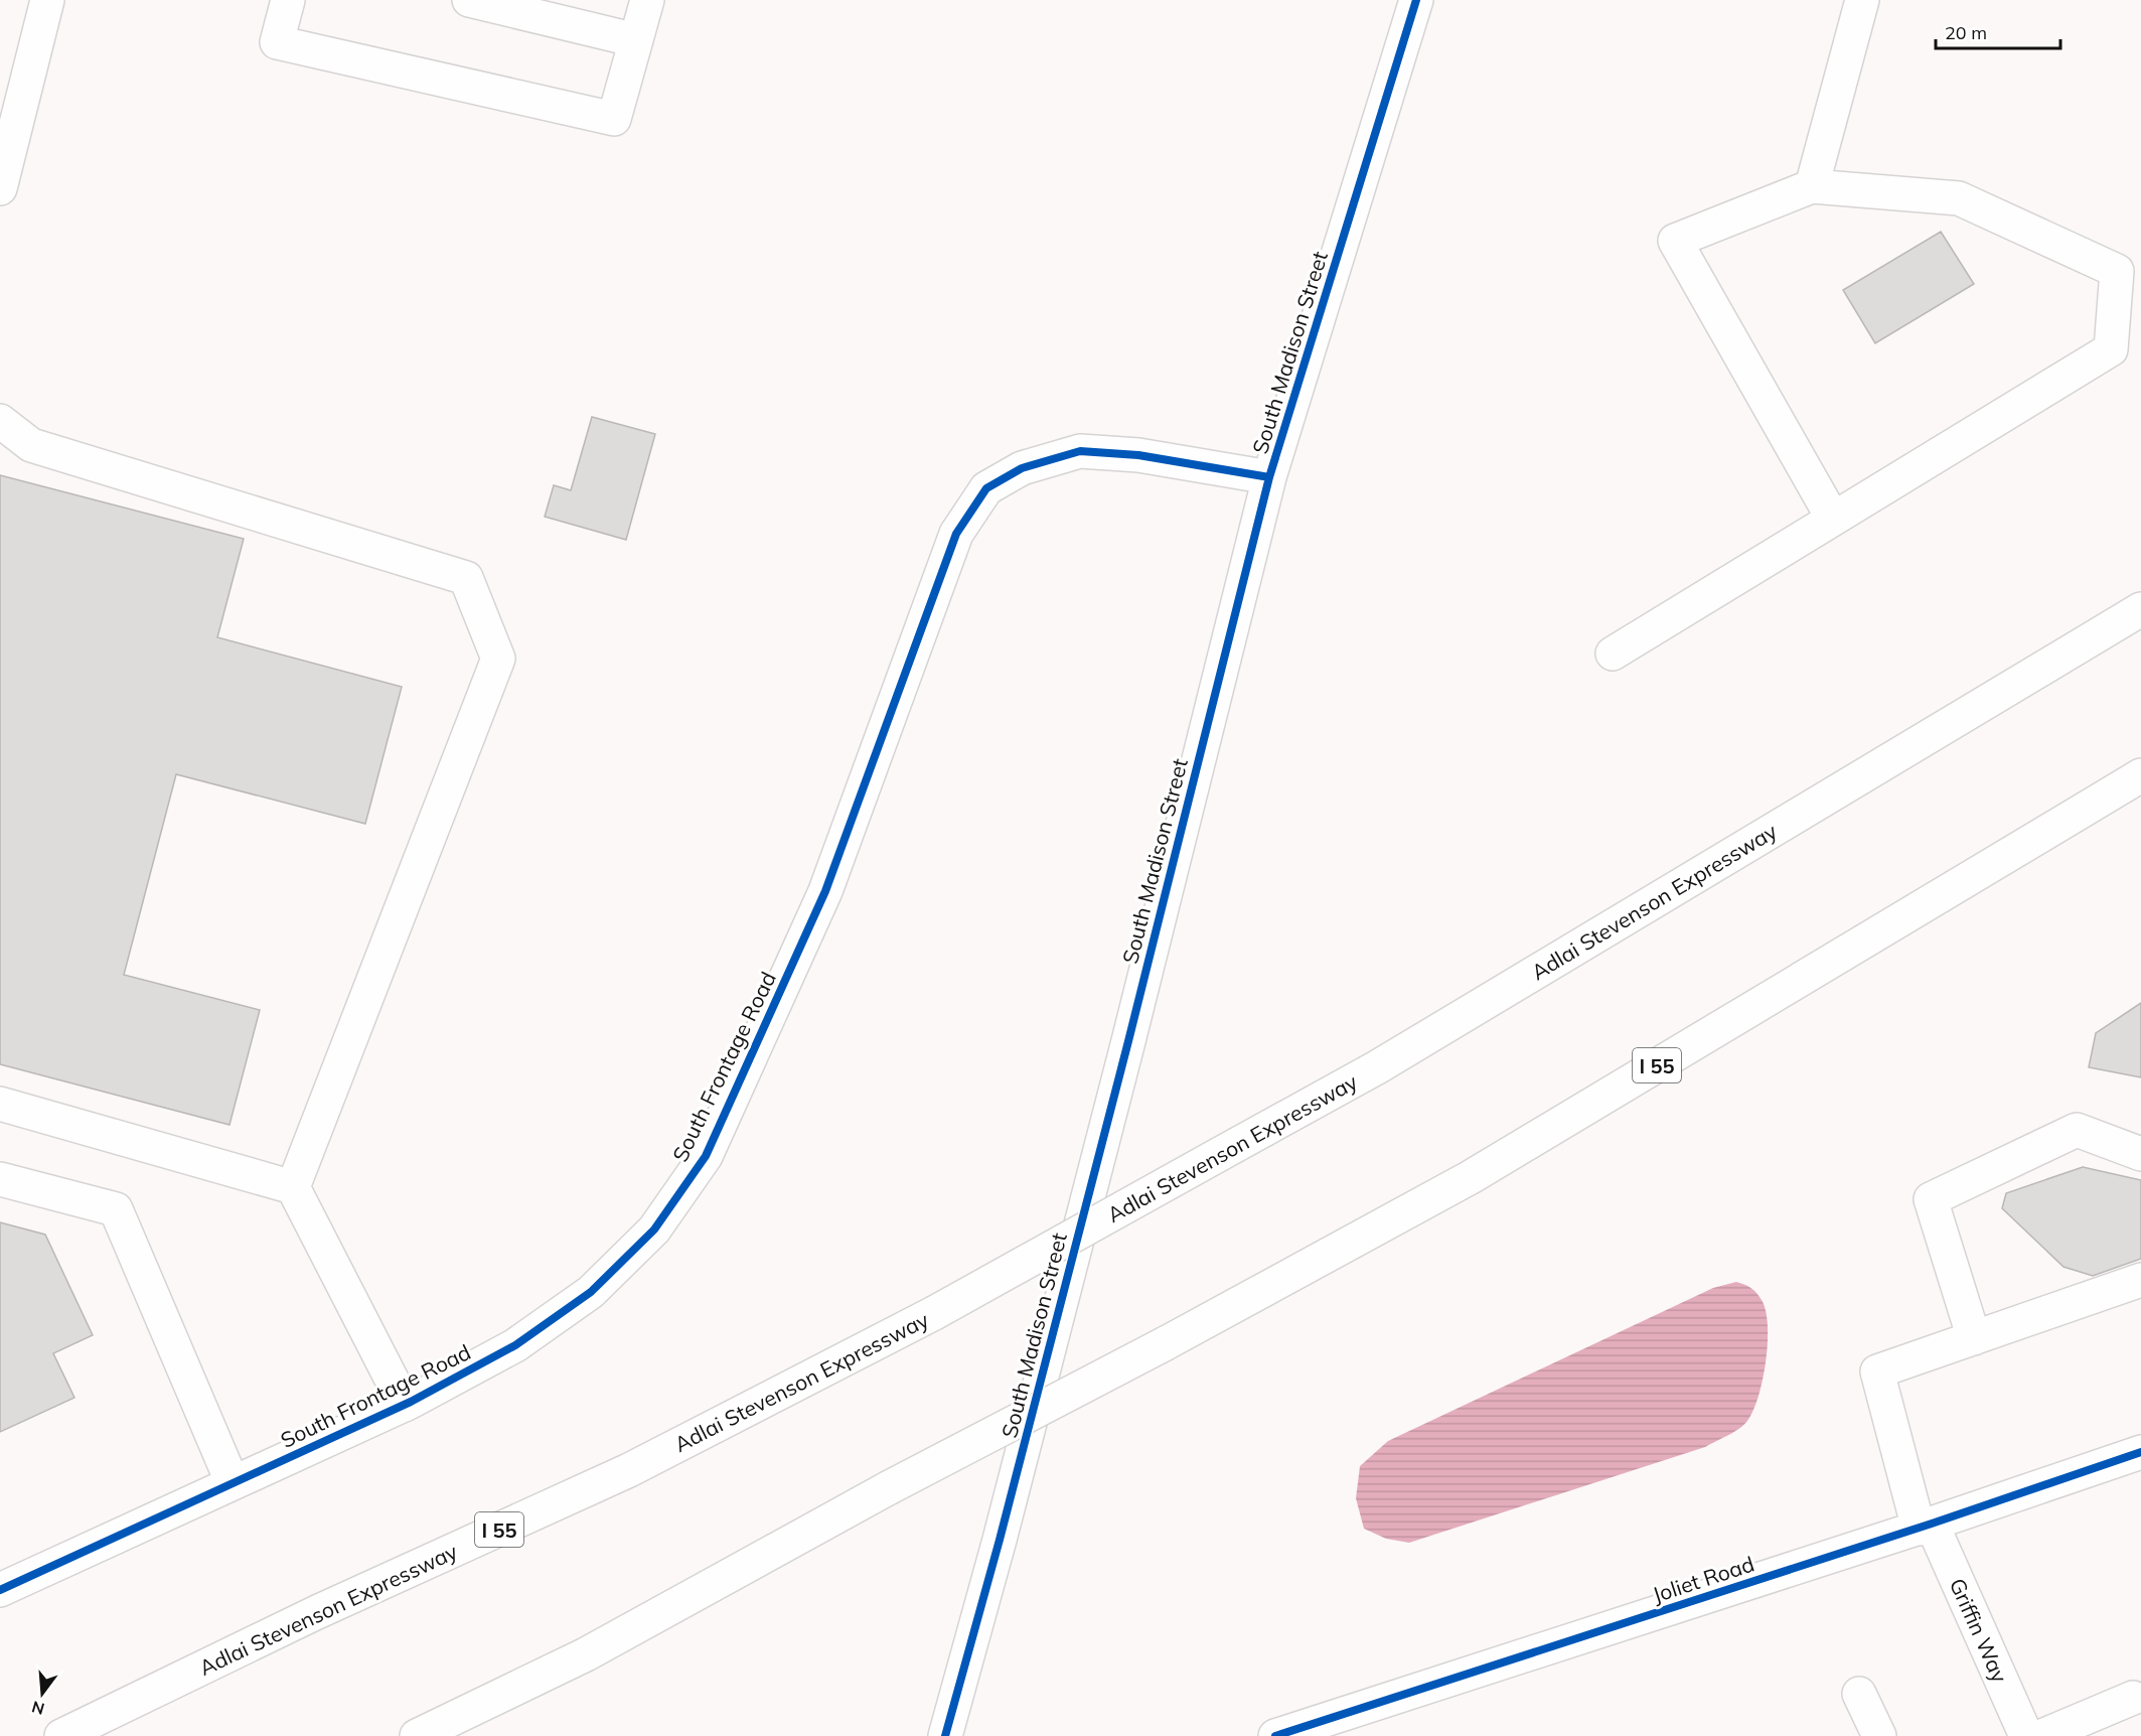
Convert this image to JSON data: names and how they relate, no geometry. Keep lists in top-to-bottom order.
{
  "streets": {
    "main road": [
      "South Madison Street",
      "Adlai Stevenson Expressway",
      "I 55",
      "South Frontage Road",
      "Joliet Road",
      "Griffin Way"
    ]
  },
  "crossings": [
    ["South Madison Street", "South Frontage Road"],
    ["Joliet Road", "Griffin Way"]
  ],
  "scale_bar": "20 m",
  "north": "bottom"
}
